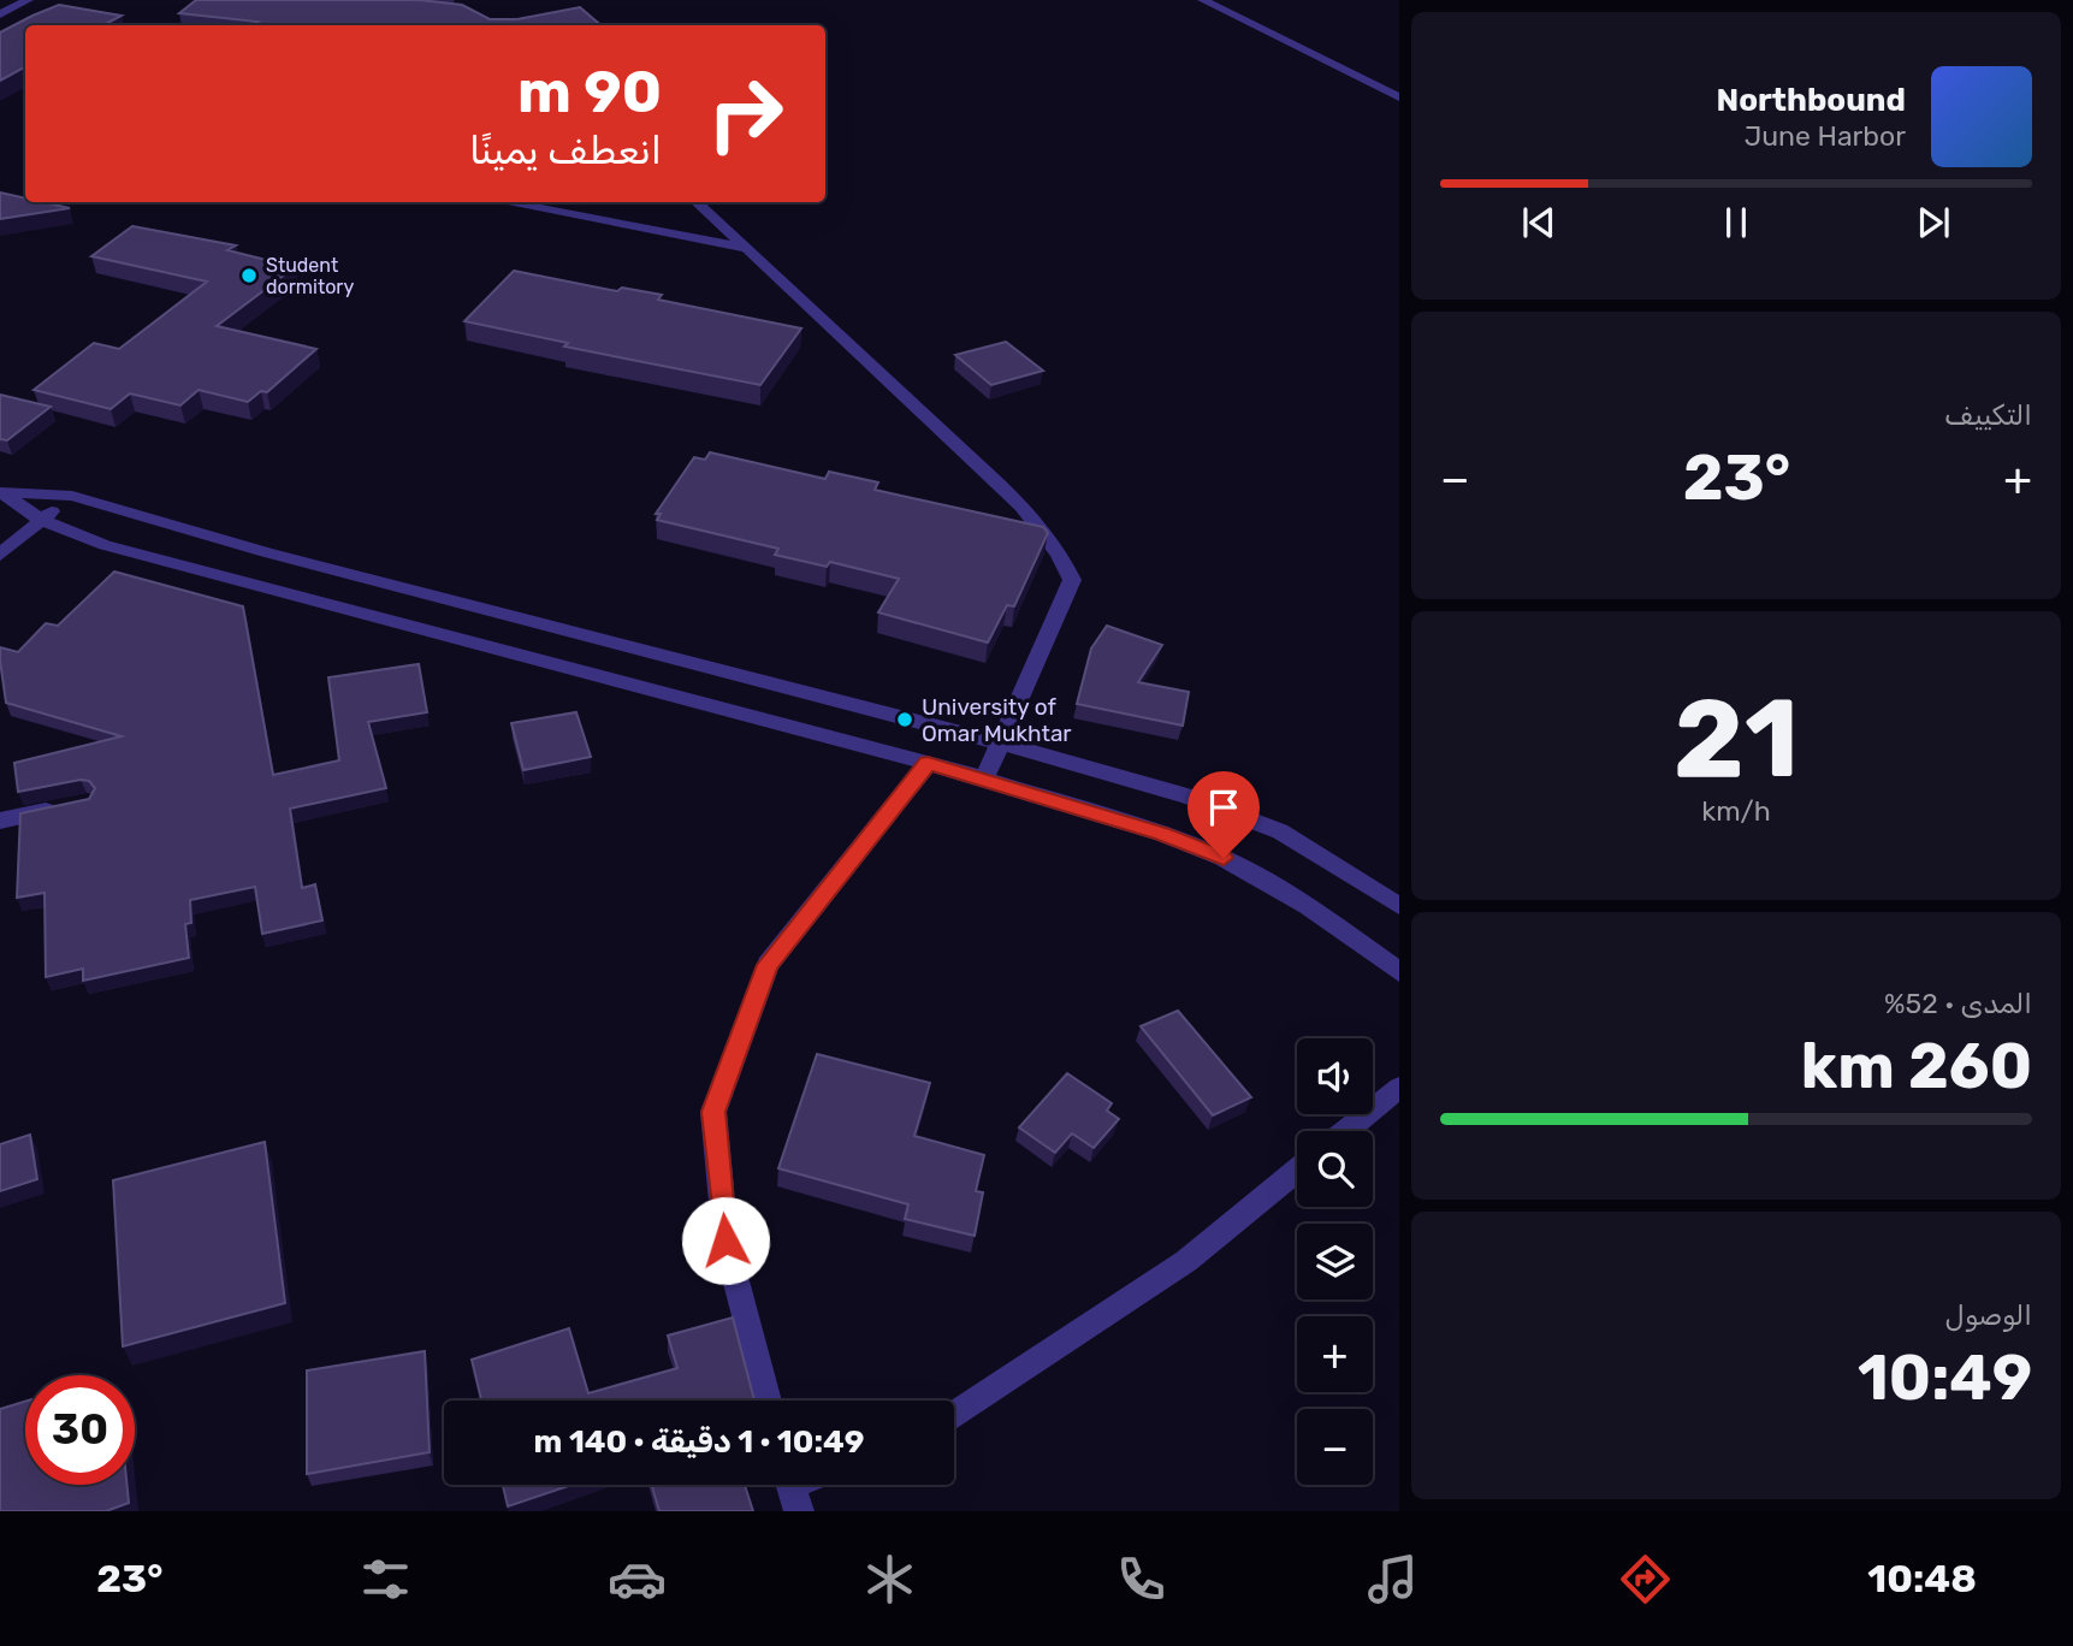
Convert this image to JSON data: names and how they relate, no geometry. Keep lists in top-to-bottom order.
{
  "places": ["Student dormitory", "University of Omar Mukhtar"],
  "page": {
    "turn": ["90 m", "انعطف يمينًا"],
    "song": ["Northbound", "June Harbor"],
    "tile": [
      "التكييف",
      ["21", "km/h"],
      ["المدى · 52%", "260 km"],
      ["الوصول", "10:49"]
    ],
    "heat": ["−", "23°", "+"],
    "map_buttons": ["+", "−"],
    "limit": "30",
    "trip": "10:49 · 1 دقيقة · 140 m",
    "tabs": ["10:48", "23°"]
  }
}
